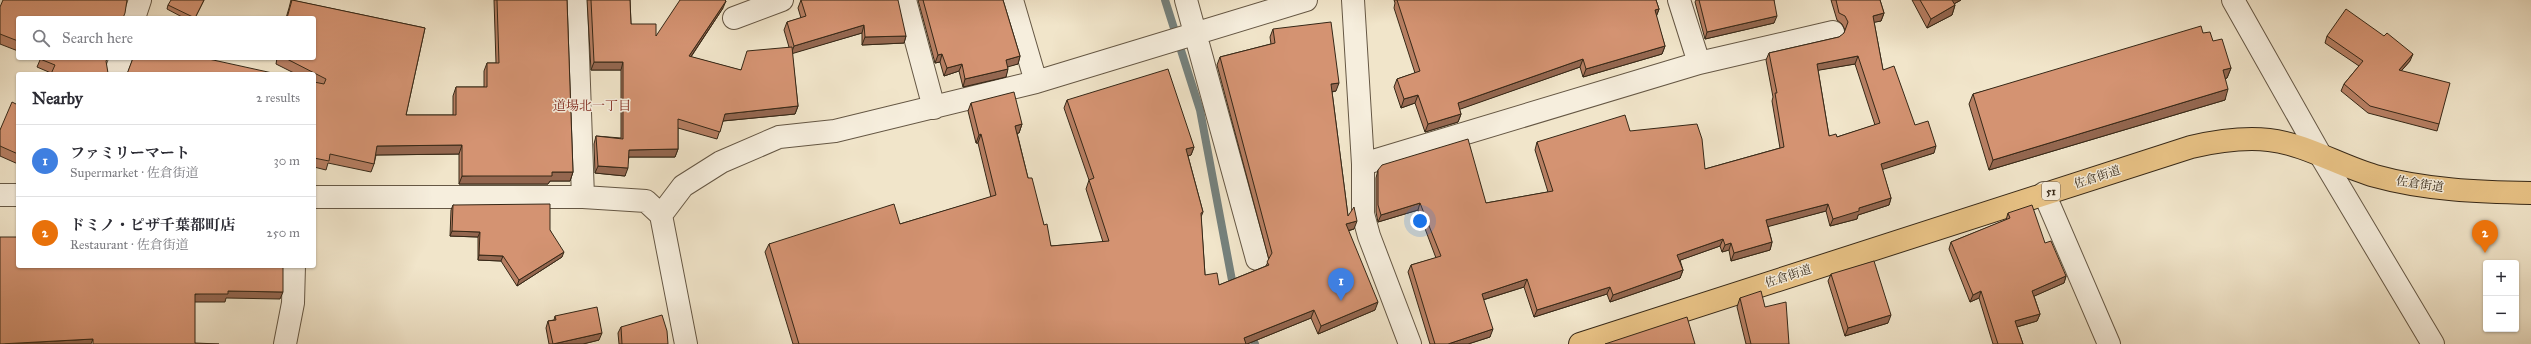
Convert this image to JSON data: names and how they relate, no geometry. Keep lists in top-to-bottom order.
{
  "streets": {
    "highway": ["佐倉街道", "51"]
  },
  "districts": ["道場北一丁目"],
  "page": {
    "search": "Search here",
    "heading": ["Nearby", "2 results"],
    "list": [
      {
        "mark": "1",
        "name": "ファミリーマート",
        "note": "Supermarket · 佐倉街道",
        "value": "30 m"
      },
      {
        "mark": "2",
        "name": "ドミノ・ピザ千葉都町店",
        "note": "Restaurant · 佐倉街道",
        "value": "250 m"
      }
    ],
    "pins": ["2", "1"],
    "map_buttons": ["+", "−"]
  }
}
